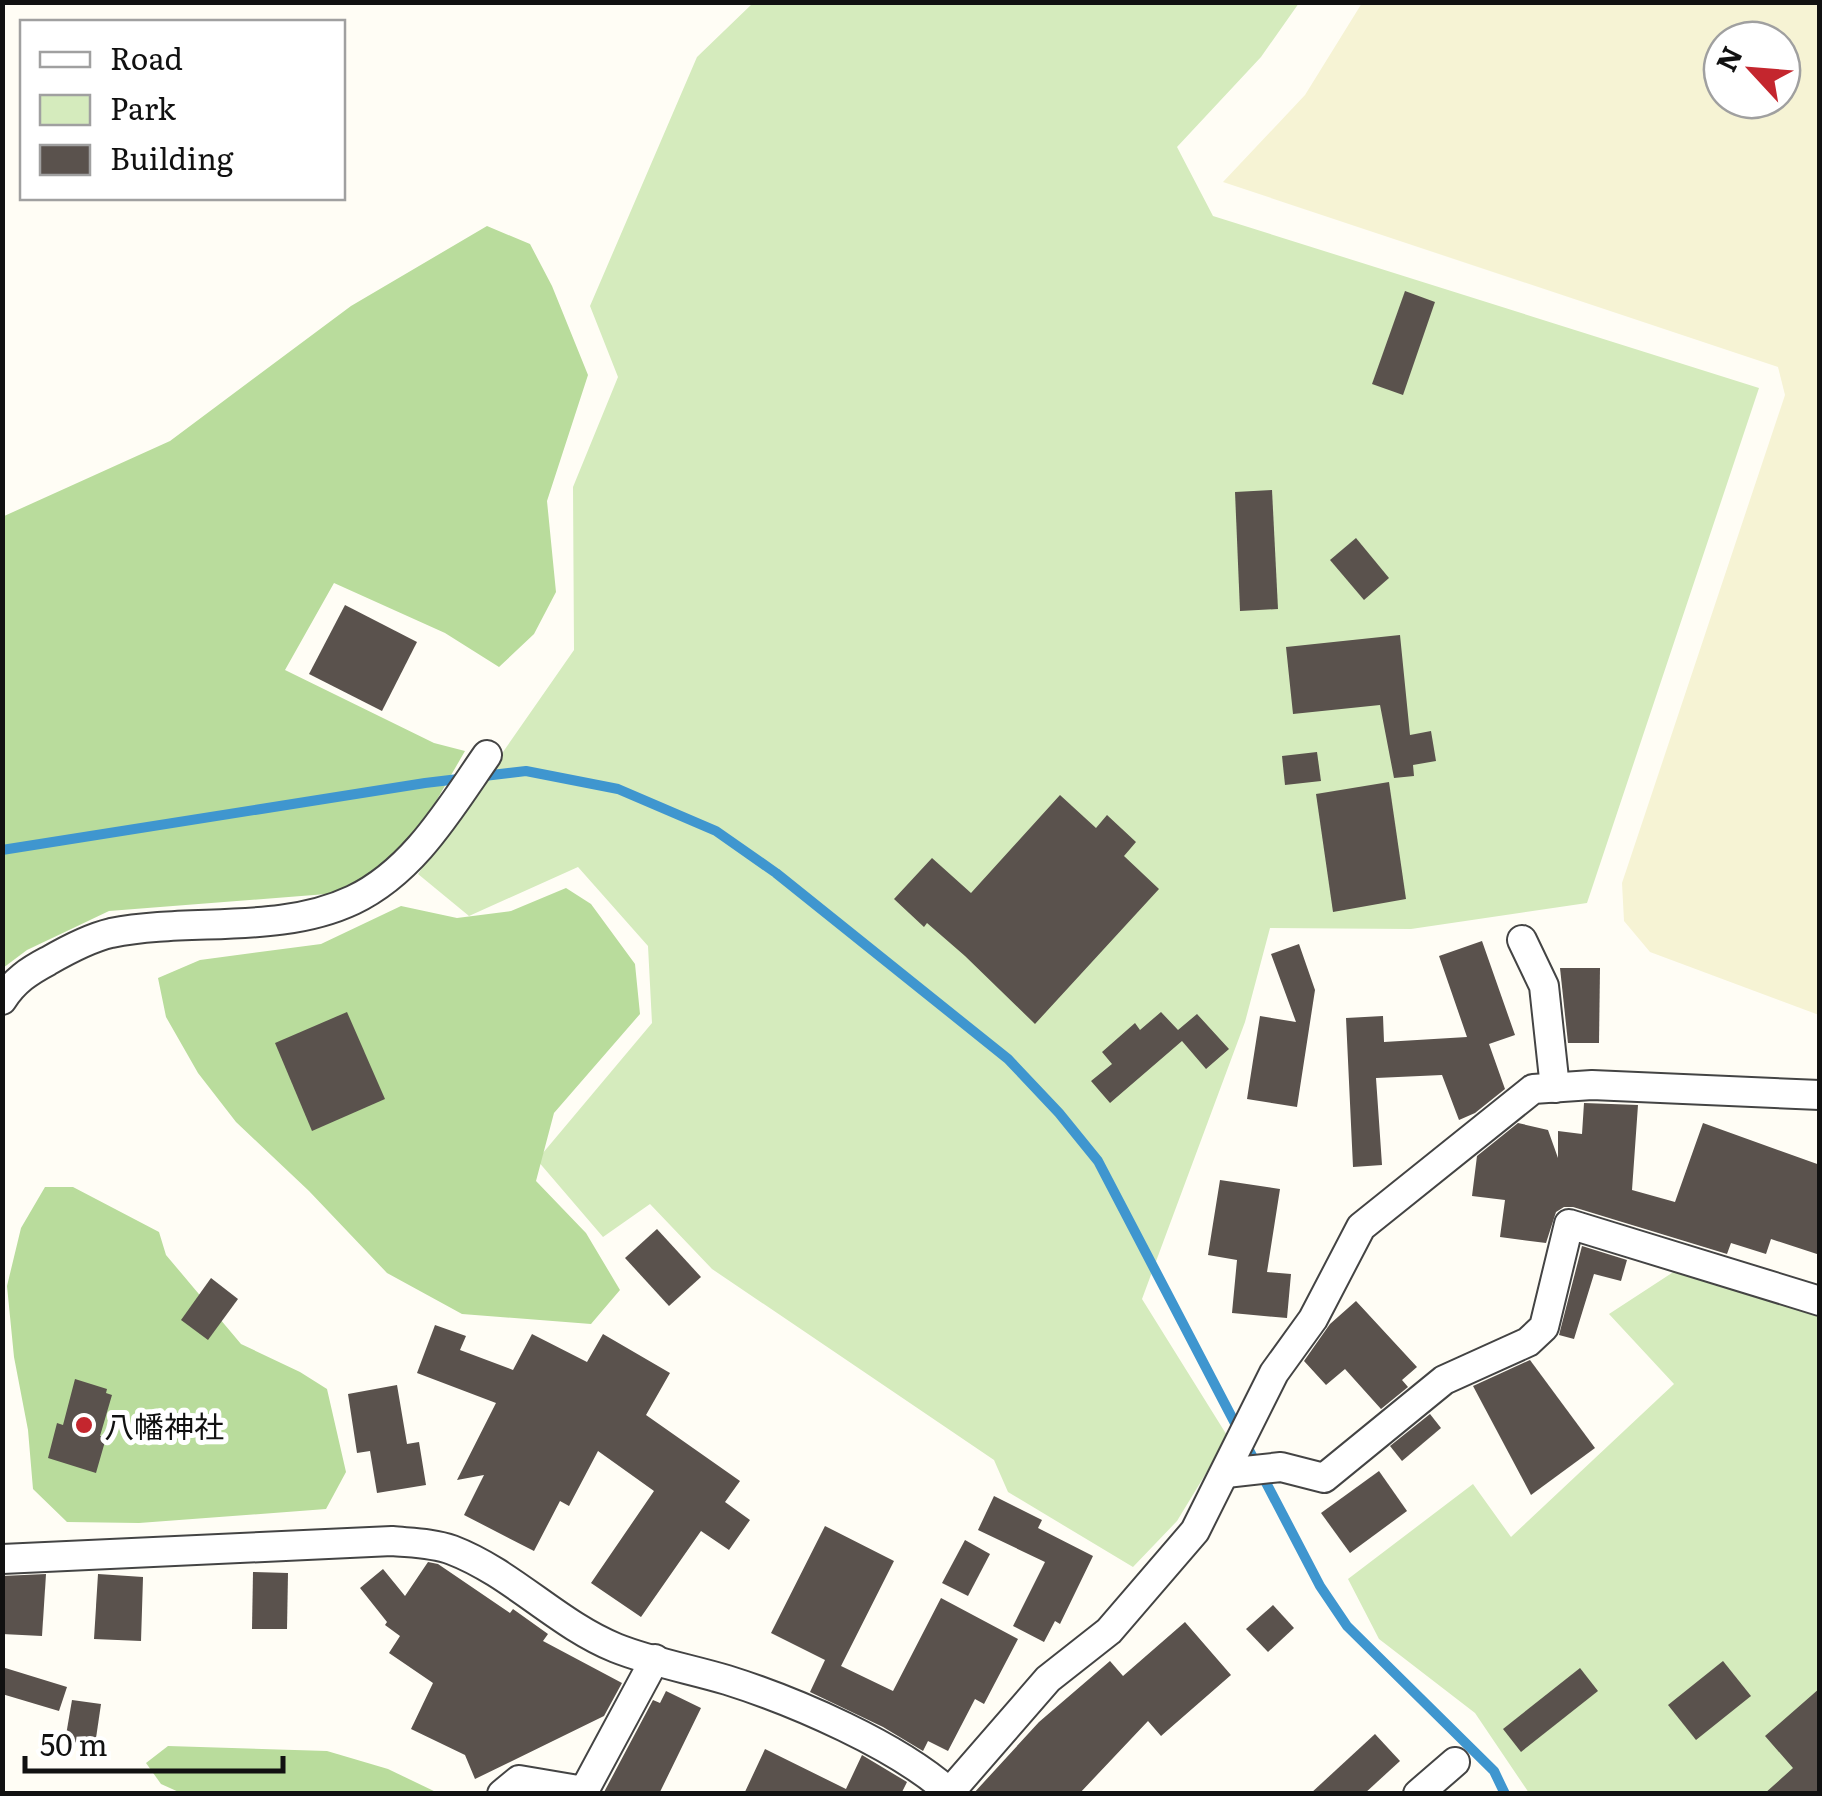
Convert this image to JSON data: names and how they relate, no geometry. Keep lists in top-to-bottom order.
{
  "places": ["八幡神社"],
  "legend": ["Road", "Park", "Building"],
  "scale_bar": "50 m",
  "north": "top left"
}
